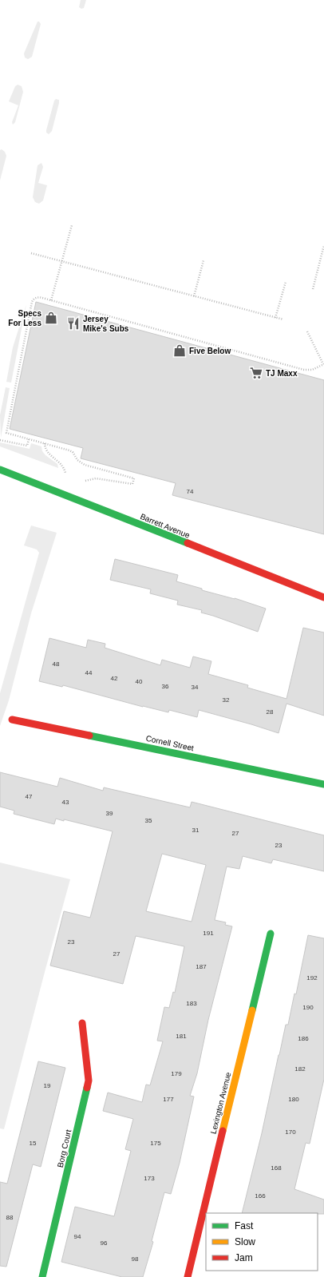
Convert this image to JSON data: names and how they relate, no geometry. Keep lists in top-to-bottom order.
{
  "streets": {
    "street": [
      "Barrett Avenue",
      "Cornell Street",
      "Lexington Avenue",
      "Borg Court"
    ]
  },
  "places": {
    "shop": ["Specs For Less", "Five Below"],
    "restaurant": ["Jersey Mike's Subs"],
    "supermarket": ["TJ Maxx"]
  },
  "house_numbers": [
    "74",
    "48",
    "44",
    "42",
    "40",
    "36",
    "34",
    "32",
    "28",
    "47",
    "43",
    "39",
    "35",
    "31",
    "27",
    "23",
    "191",
    "23",
    "27",
    "187",
    "192",
    "183",
    "190",
    "181",
    "186",
    "182",
    "179",
    "19",
    "177",
    "180",
    "170",
    "15",
    "175",
    "168",
    "173",
    "166",
    "88",
    "94",
    "96",
    "98"
  ],
  "legend": ["Fast", "Slow", "Jam"]
}
